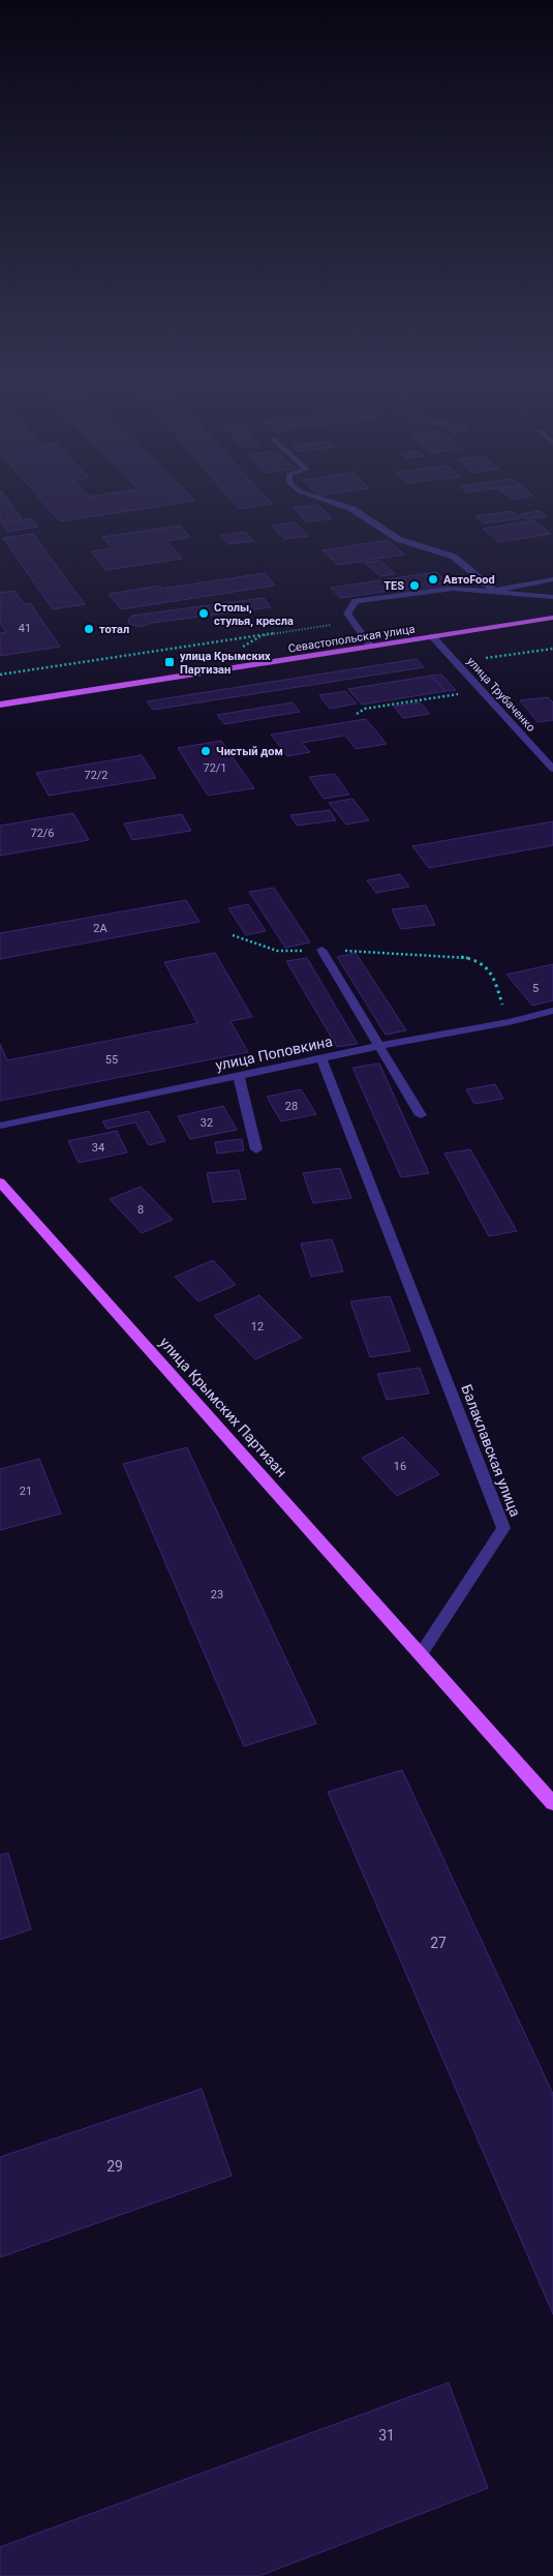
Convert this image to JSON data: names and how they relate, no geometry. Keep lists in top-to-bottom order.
{
  "streets": {
    "main road": ["Севастопольская улица", "улица Крымских Партизан"],
    "street": ["улица Трубаченко", "улица Поповкина", "Балаклавская улица"]
  },
  "crossings": [
    ["Севастопольская улица", "улица Трубаченко"],
    ["улица Поповкина", "Балаклавская улица"],
    ["улица Крымских Партизан", "Балаклавская улица"]
  ],
  "places": {
    "other": [
      "АвтоFood",
      "TES",
      "Столы, стулья, кресла",
      "тотал",
      "Чистый дом"
    ],
    "transit": ["улица Крымских Партизан"]
  },
  "house_numbers": [
    "41",
    "72/1",
    "72/2",
    "72/6",
    "2А",
    "5",
    "55",
    "28",
    "32",
    "34",
    "8",
    "12",
    "16",
    "21",
    "23",
    "27",
    "29",
    "31"
  ]
}
